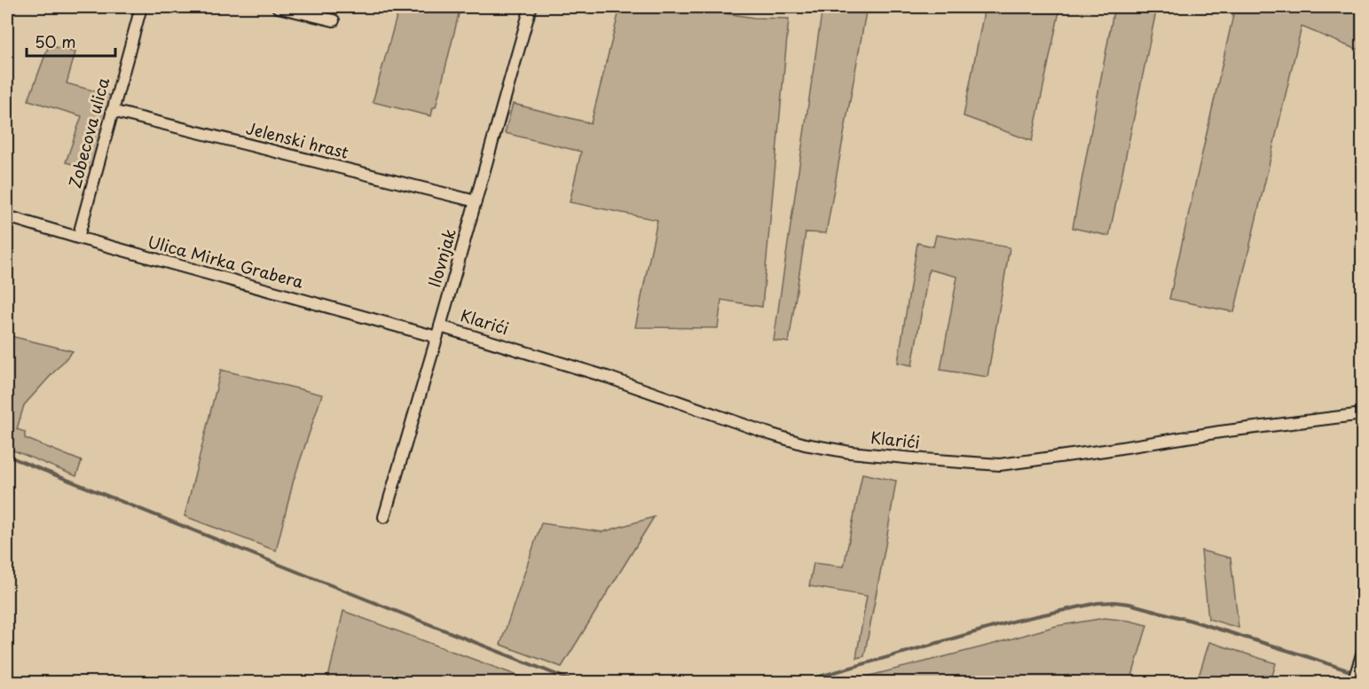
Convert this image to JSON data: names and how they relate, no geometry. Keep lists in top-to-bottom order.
{
  "streets": {
    "street": [
      "Zobecova ulica",
      "Jelenski hrast",
      "Ilovnjak",
      "Ulica Mirka Grabera",
      "Klarići"
    ]
  },
  "crossings": [
    ["Zobecova ulica", "Jelenski hrast"],
    ["Zobecova ulica", "Ulica Mirka Grabera"],
    ["Jelenski hrast", "Ilovnjak"],
    ["Ilovnjak", "Ulica Mirka Grabera"],
    ["Ilovnjak", "Klarići"],
    ["Ulica Mirka Grabera", "Klarići"]
  ],
  "scale_bar": "50 m"
}
